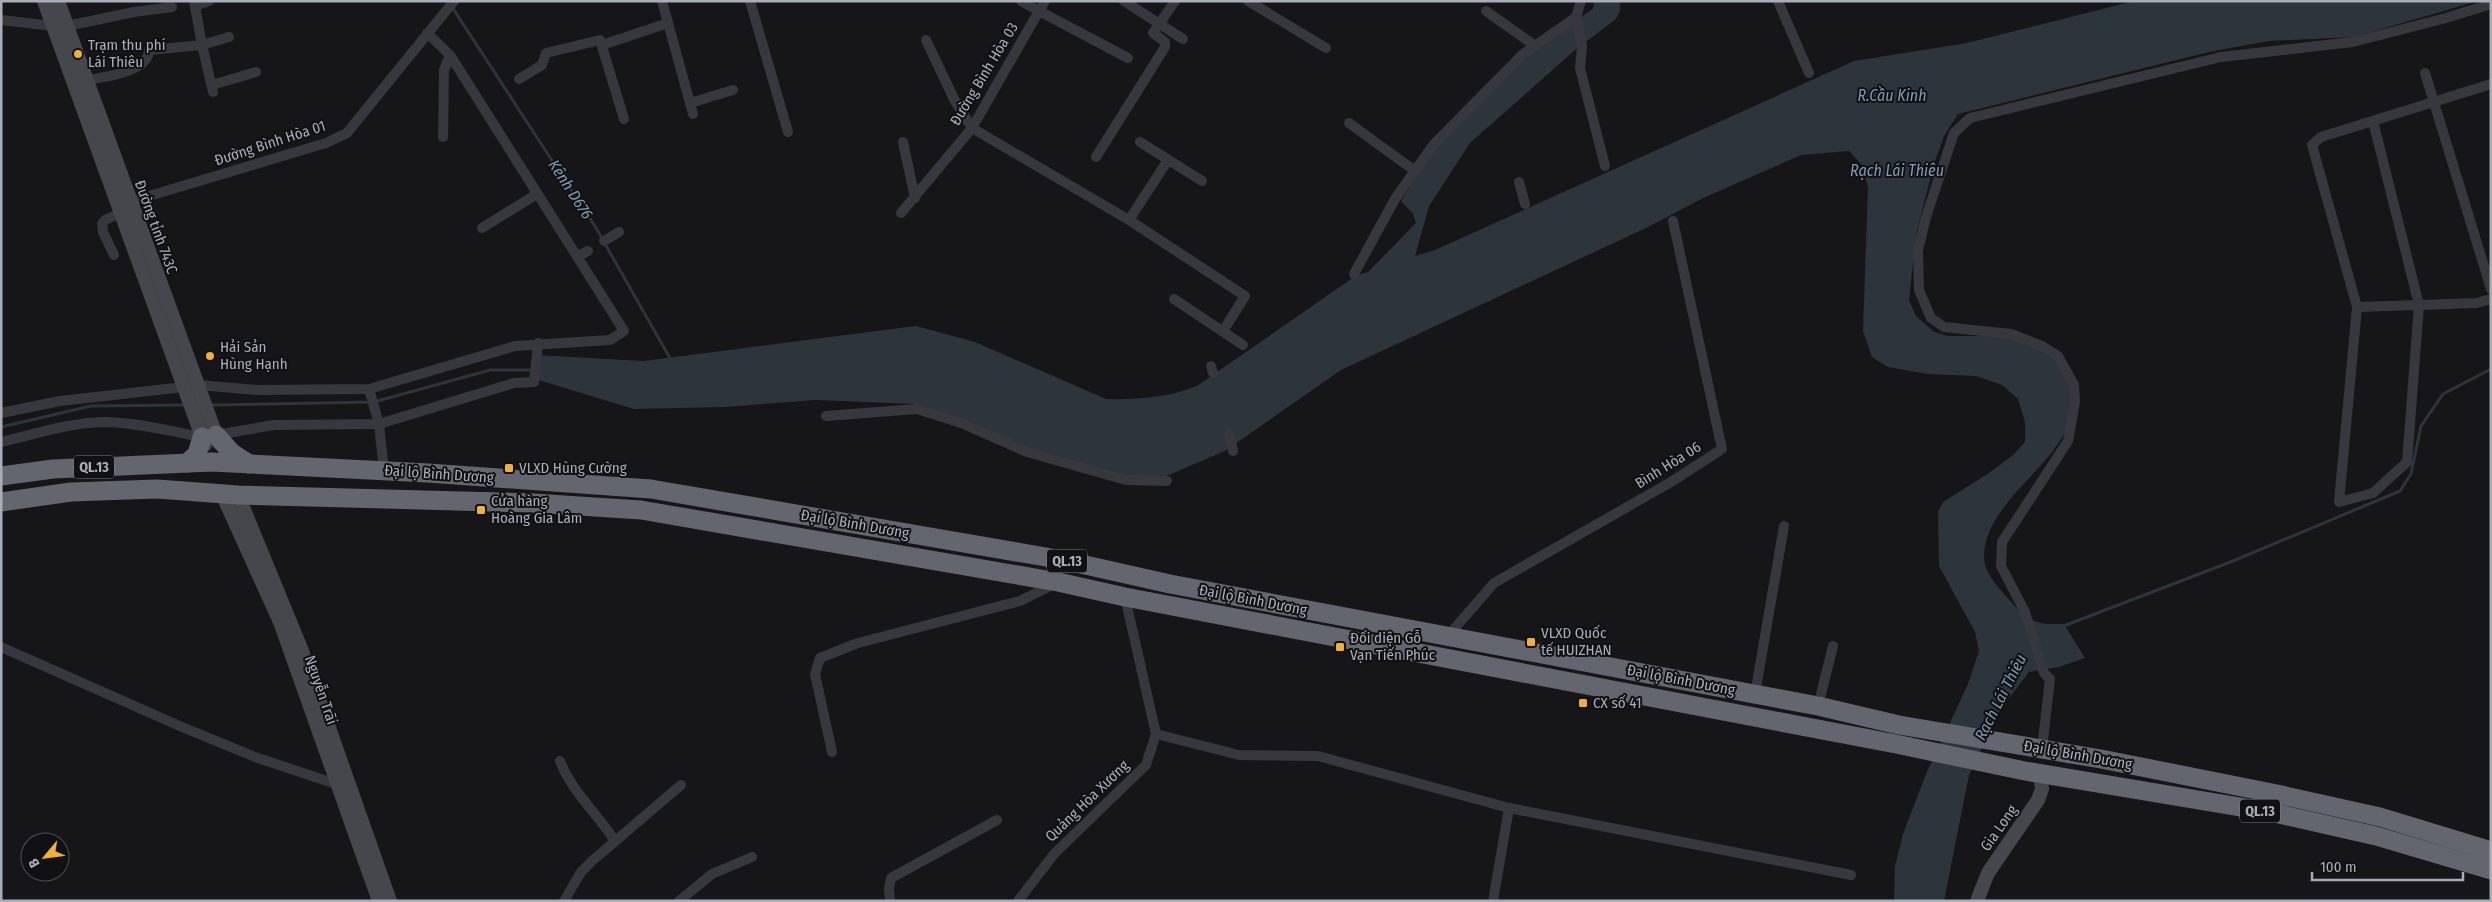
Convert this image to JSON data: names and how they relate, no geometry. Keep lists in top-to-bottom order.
{
  "streets": {
    "highway": ["QL.13", "Đại lộ Bình Dương"],
    "main road": ["Đường tỉnh 743C", "Nguyễn Trãi", "Gia Long"],
    "street": [
      "Đường Bình Hòa 03",
      "Đường Bình Hòa 01",
      "Bình Hòa 06",
      "Quảng Hòa Xương"
    ]
  },
  "crossings": [
    ["Đường Bình Hòa 01", "Đường tỉnh 743C"],
    ["Đường tỉnh 743C", "Đại lộ Bình Dương"],
    ["Bình Hòa 06", "Đại lộ Bình Dương"],
    ["Đại lộ Bình Dương", "Nguyễn Trãi"],
    ["Đại lộ Bình Dương", "Gia Long"]
  ],
  "water": ["R.Cầu Kinh", "Rạch Lái Thiêu", "Kênh D676"],
  "places": {
    "other": ["Trạm thu phí Lái Thiêu", "Hải Sản Hùng Hạnh"],
    "transit": [
      "VLXD Hùng Cường",
      "Cửa hàng Hoàng Gia Lâm",
      "VLXD Quốc tế HUIZHAN",
      "Đối diện Gỗ Vạn Tiến Phúc",
      "CX số 41"
    ]
  },
  "scale_bar": "100 m",
  "north": "bottom left"
}
